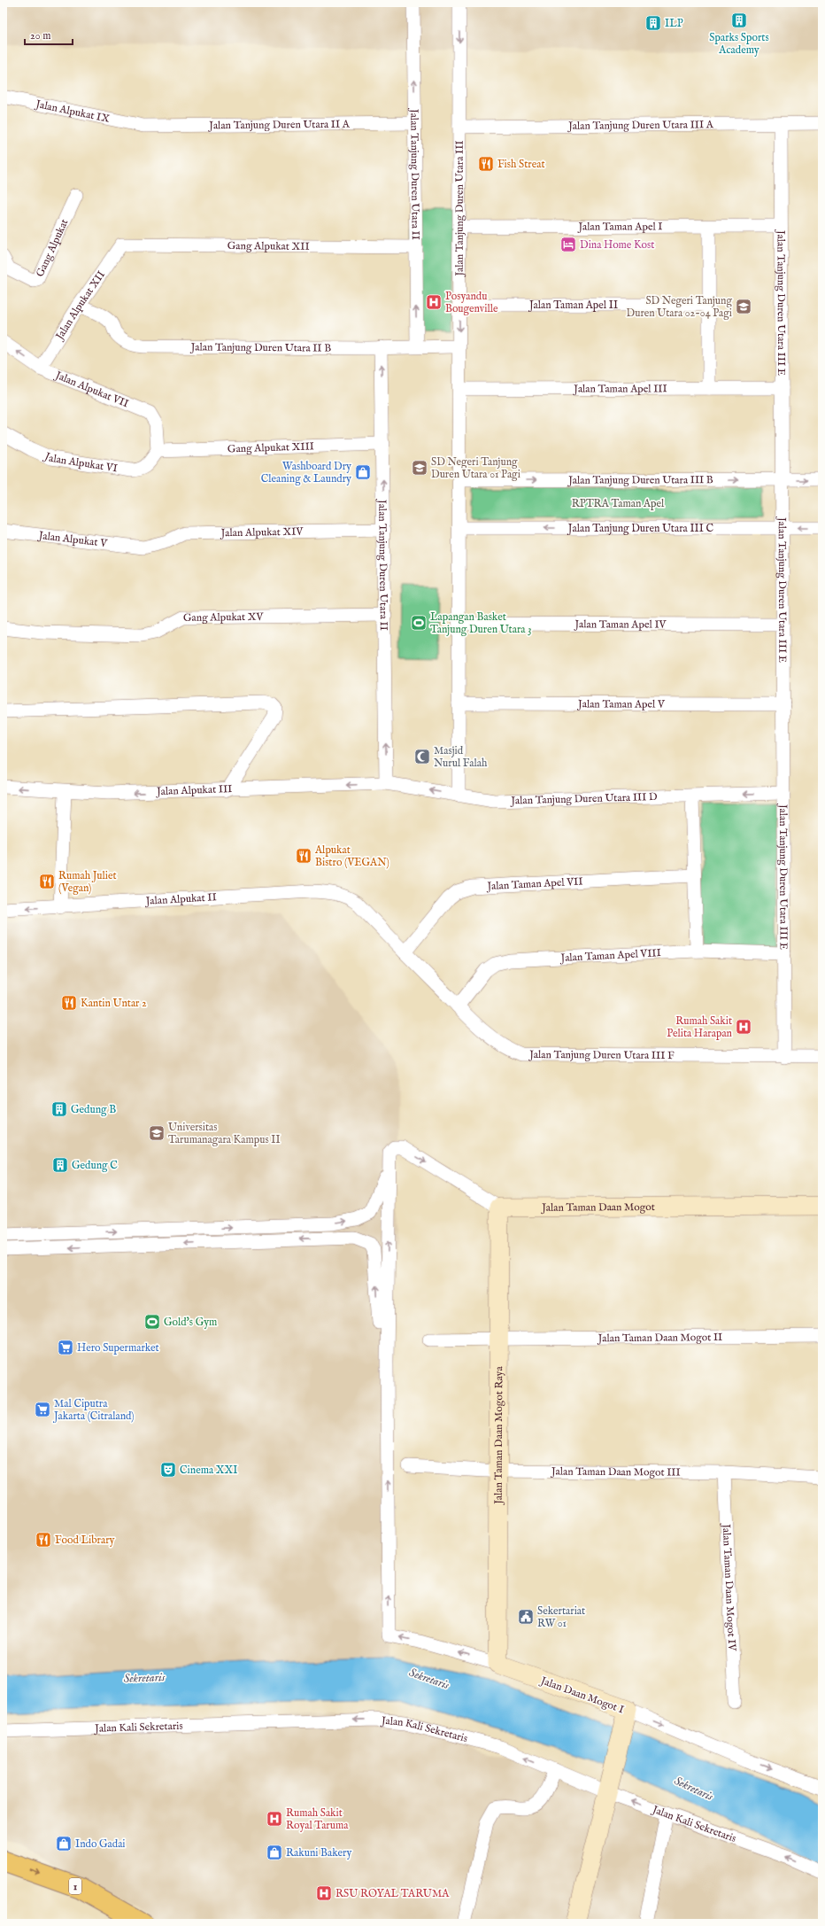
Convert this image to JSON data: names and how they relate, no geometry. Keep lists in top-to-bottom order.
{
  "streets": {
    "highway": ["1"],
    "street": [
      "Jalan Alpukat IX",
      "Jalan Tanjung Duren Utara II A",
      "Jalan Tanjung Duren Utara III A",
      "Jalan Tanjung Duren Utara II",
      "Jalan Tanjung Duren Utara III",
      "Jalan Taman Apel I",
      "Gang Alpukat XII",
      "Gang Alpukat",
      "Jalan Tanjung Duren Utara III E",
      "Jalan Alpukat XII",
      "Jalan Taman Apel II",
      "Jalan Tanjung Duren Utara II B",
      "Jalan Taman Apel III",
      "Jalan Alpukat VII",
      "Gang Alpukat XIII",
      "Jalan Alpukat VI",
      "Jalan Tanjung Duren Utara III B",
      "Jalan Tanjung Duren Utara III C",
      "Jalan Alpukat XIV",
      "Jalan Alpukat V",
      "Gang Alpukat XV",
      "Jalan Taman Apel IV",
      "Jalan Taman Apel V",
      "Jalan Alpukat III",
      "Jalan Tanjung Duren Utara III D",
      "Jalan Taman Apel VII",
      "Jalan Alpukat II",
      "Jalan Taman Apel VIII",
      "Jalan Tanjung Duren Utara III F",
      "Jalan Taman Daan Mogot",
      "Jalan Taman Daan Mogot II",
      "Jalan Taman Daan Mogot Raya",
      "Jalan Taman Daan Mogot III",
      "Jalan Taman Daan Mogot IV",
      "Jalan Daan Mogot I",
      "Jalan Kali Sekretaris"
    ]
  },
  "crossings": [
    ["Jalan Alpukat IX", "Jalan Tanjung Duren Utara II A"],
    ["Jalan Tanjung Duren Utara II A", "Jalan Tanjung Duren Utara II"],
    ["Jalan Tanjung Duren Utara III A", "Jalan Tanjung Duren Utara III"],
    ["Jalan Tanjung Duren Utara III A", "Jalan Tanjung Duren Utara III E"],
    ["Jalan Tanjung Duren Utara II", "Gang Alpukat XII"],
    ["Jalan Tanjung Duren Utara II", "Jalan Tanjung Duren Utara II B"],
    ["Jalan Tanjung Duren Utara II", "Gang Alpukat XIII"],
    ["Jalan Tanjung Duren Utara II", "Jalan Alpukat XIV"],
    ["Jalan Tanjung Duren Utara II", "Gang Alpukat XV"],
    ["Jalan Tanjung Duren Utara II", "Jalan Alpukat III"],
    ["Jalan Tanjung Duren Utara II", "Jalan Tanjung Duren Utara III D"],
    ["Jalan Tanjung Duren Utara III", "Jalan Taman Apel I"],
    ["Jalan Tanjung Duren Utara III", "Jalan Taman Apel II"],
    ["Jalan Tanjung Duren Utara III", "Jalan Tanjung Duren Utara II B"],
    ["Jalan Tanjung Duren Utara III", "Jalan Taman Apel III"],
    ["Jalan Tanjung Duren Utara III", "Jalan Tanjung Duren Utara III B"],
    ["Jalan Tanjung Duren Utara III", "Jalan Tanjung Duren Utara III C"],
    ["Jalan Tanjung Duren Utara III", "Jalan Taman Apel IV"],
    ["Jalan Tanjung Duren Utara III", "Jalan Taman Apel V"],
    ["Jalan Tanjung Duren Utara III", "Jalan Tanjung Duren Utara III D"],
    ["Jalan Taman Apel I", "Jalan Tanjung Duren Utara III E"],
    ["Gang Alpukat XII", "Jalan Alpukat XII"],
    ["Jalan Tanjung Duren Utara III E", "Jalan Taman Apel III"],
    ["Jalan Tanjung Duren Utara III E", "Jalan Tanjung Duren Utara III B"],
    ["Jalan Tanjung Duren Utara III E", "Jalan Tanjung Duren Utara III C"],
    ["Jalan Tanjung Duren Utara III E", "Jalan Taman Apel IV"],
    ["Jalan Tanjung Duren Utara III E", "Jalan Taman Apel V"],
    ["Jalan Tanjung Duren Utara III E", "Jalan Tanjung Duren Utara III D"],
    ["Jalan Tanjung Duren Utara III E", "Jalan Taman Apel VIII"],
    ["Jalan Tanjung Duren Utara III E", "Jalan Tanjung Duren Utara III F"],
    ["Jalan Alpukat XII", "Jalan Tanjung Duren Utara II B"],
    ["Jalan Alpukat XII", "Jalan Alpukat VII"],
    ["Jalan Alpukat VII", "Gang Alpukat XIII"],
    ["Jalan Alpukat VII", "Jalan Alpukat VI"],
    ["Gang Alpukat XIII", "Jalan Alpukat VI"],
    ["Jalan Alpukat XIV", "Jalan Alpukat V"],
    ["Jalan Alpukat III", "Jalan Tanjung Duren Utara III D"],
    ["Jalan Taman Apel VII", "Jalan Tanjung Duren Utara III F"],
    ["Jalan Alpukat II", "Jalan Tanjung Duren Utara III F"],
    ["Jalan Taman Apel VIII", "Jalan Tanjung Duren Utara III F"],
    ["Jalan Taman Daan Mogot", "Jalan Taman Daan Mogot Raya"],
    ["Jalan Taman Daan Mogot II", "Jalan Taman Daan Mogot Raya"],
    ["Jalan Taman Daan Mogot Raya", "Jalan Taman Daan Mogot III"],
    ["Jalan Taman Daan Mogot Raya", "Jalan Daan Mogot I"],
    ["Jalan Taman Daan Mogot III", "Jalan Taman Daan Mogot IV"],
    ["Jalan Daan Mogot I", "Jalan Kali Sekretaris"]
  ],
  "one_way": [
    "Jalan Tanjung Duren Utara II",
    "Jalan Tanjung Duren Utara III B",
    "Jalan Tanjung Duren Utara III C",
    "Jalan Alpukat III",
    "Jalan Tanjung Duren Utara III D",
    "Jalan Daan Mogot I",
    "Jalan Kali Sekretaris"
  ],
  "water": ["Sekretaris"],
  "parks": ["RPTRA Taman Apel"],
  "places": {
    "building": [
      "Sparks Sports Academy",
      "ILP",
      "Gedung B",
      "Gedung C"
    ],
    "restaurant": [
      "Fish Streat",
      "Alpukat Bistro (VEGAN)",
      "Rumah Juliet (Vegan)",
      "Kantin Untar 2",
      "Food Library"
    ],
    "hotel": ["Dina Home Kost"],
    "hospital": [
      "Posyandu Bougenville",
      "Rumah Sakit Pelita Harapan",
      "Rumah Sakit Royal Taruma",
      "RSU ROYAL TARUMA"
    ],
    "school or university": ["SD Negeri Tanjung Duren Utara 02-04 Pagi", "SD Negeri Tanjung Duren Utara 01 Pagi", "Universitas Tarumanagara Kampus II"],
    "shop": ["Washboard Dry Cleaning & Laundry", "Indo Gadai", "Rakuni Bakery"],
    "sports": ["Lapangan Basket Tanjung Duren Utara 3", "Gold's Gym"],
    "mosque": ["Masjid Nurul Falah"],
    "supermarket": ["Hero Supermarket", "Mal Ciputra Jakarta (Citraland)"],
    "theatre": ["Cinema XXI"],
    "public building": ["Sekertariat RW 01"]
  },
  "scale_bar": "20 m"
}
